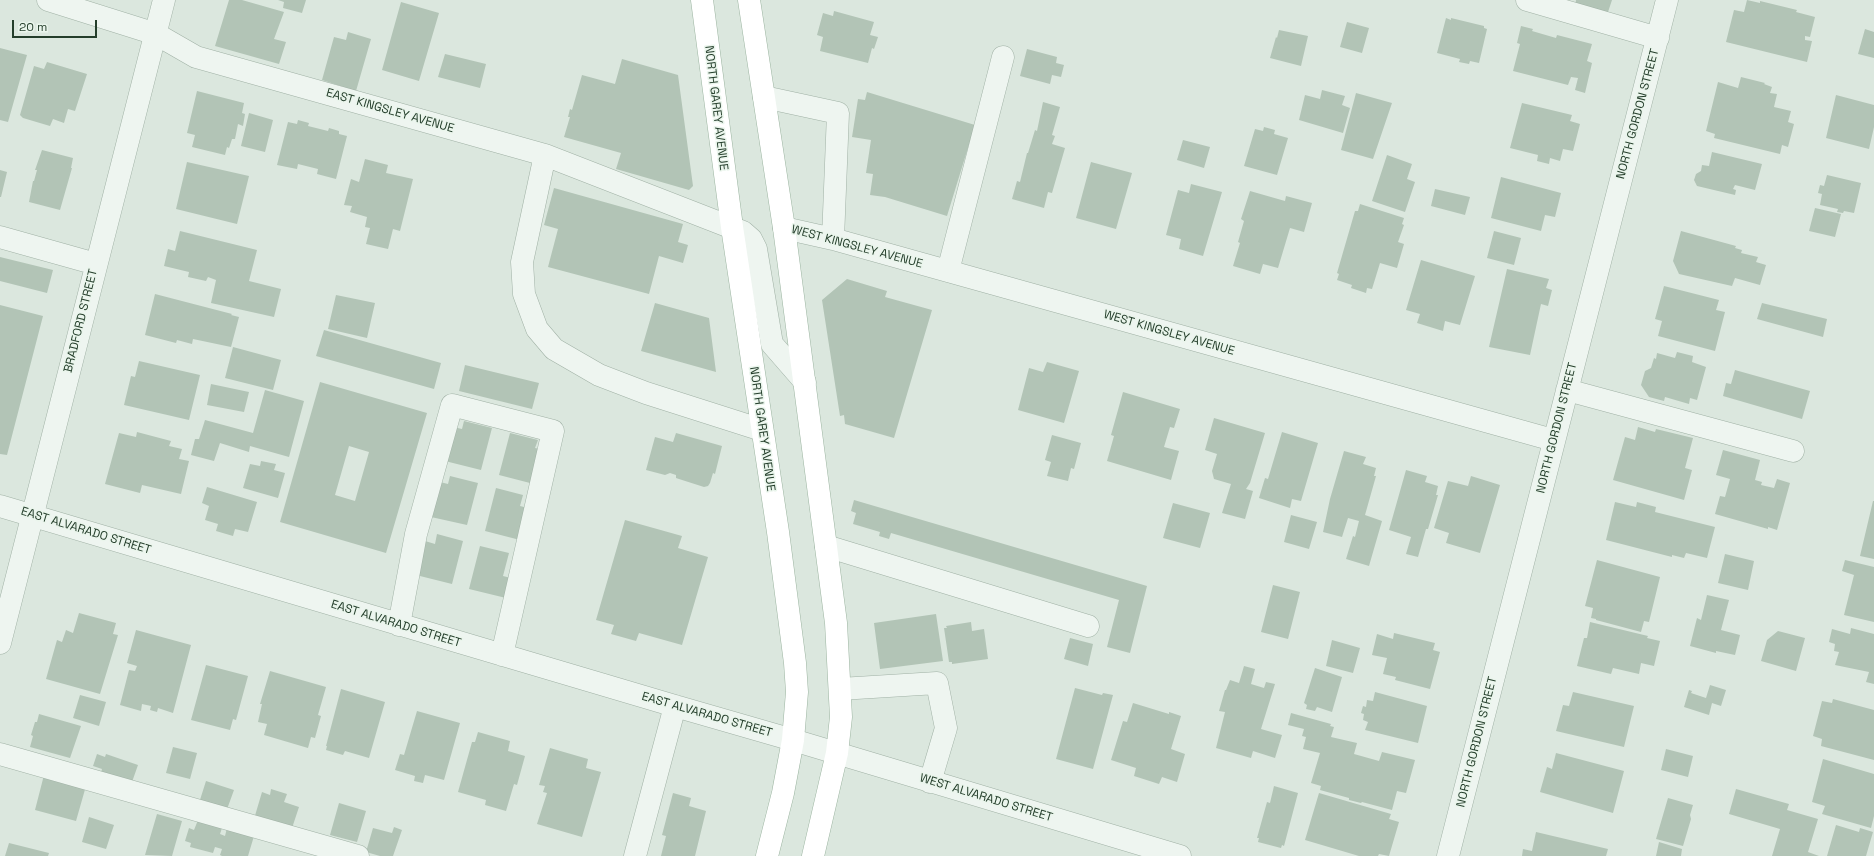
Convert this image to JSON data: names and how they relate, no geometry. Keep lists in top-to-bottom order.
{
  "streets": {
    "main road": ["NORTH GAREY AVENUE"],
    "street": [
      "EAST KINGSLEY AVENUE",
      "NORTH GORDON STREET",
      "WEST KINGSLEY AVENUE",
      "BRADFORD STREET",
      "EAST ALVARADO STREET",
      "WEST ALVARADO STREET"
    ]
  },
  "crossings": [
    ["NORTH GAREY AVENUE", "EAST KINGSLEY AVENUE"],
    ["NORTH GAREY AVENUE", "EAST ALVARADO STREET"],
    ["NORTH GAREY AVENUE", "WEST ALVARADO STREET"],
    ["EAST KINGSLEY AVENUE", "BRADFORD STREET"],
    ["NORTH GORDON STREET", "WEST KINGSLEY AVENUE"],
    ["BRADFORD STREET", "EAST ALVARADO STREET"],
    ["EAST ALVARADO STREET", "WEST ALVARADO STREET"]
  ],
  "scale_bar": "20 m"
}
